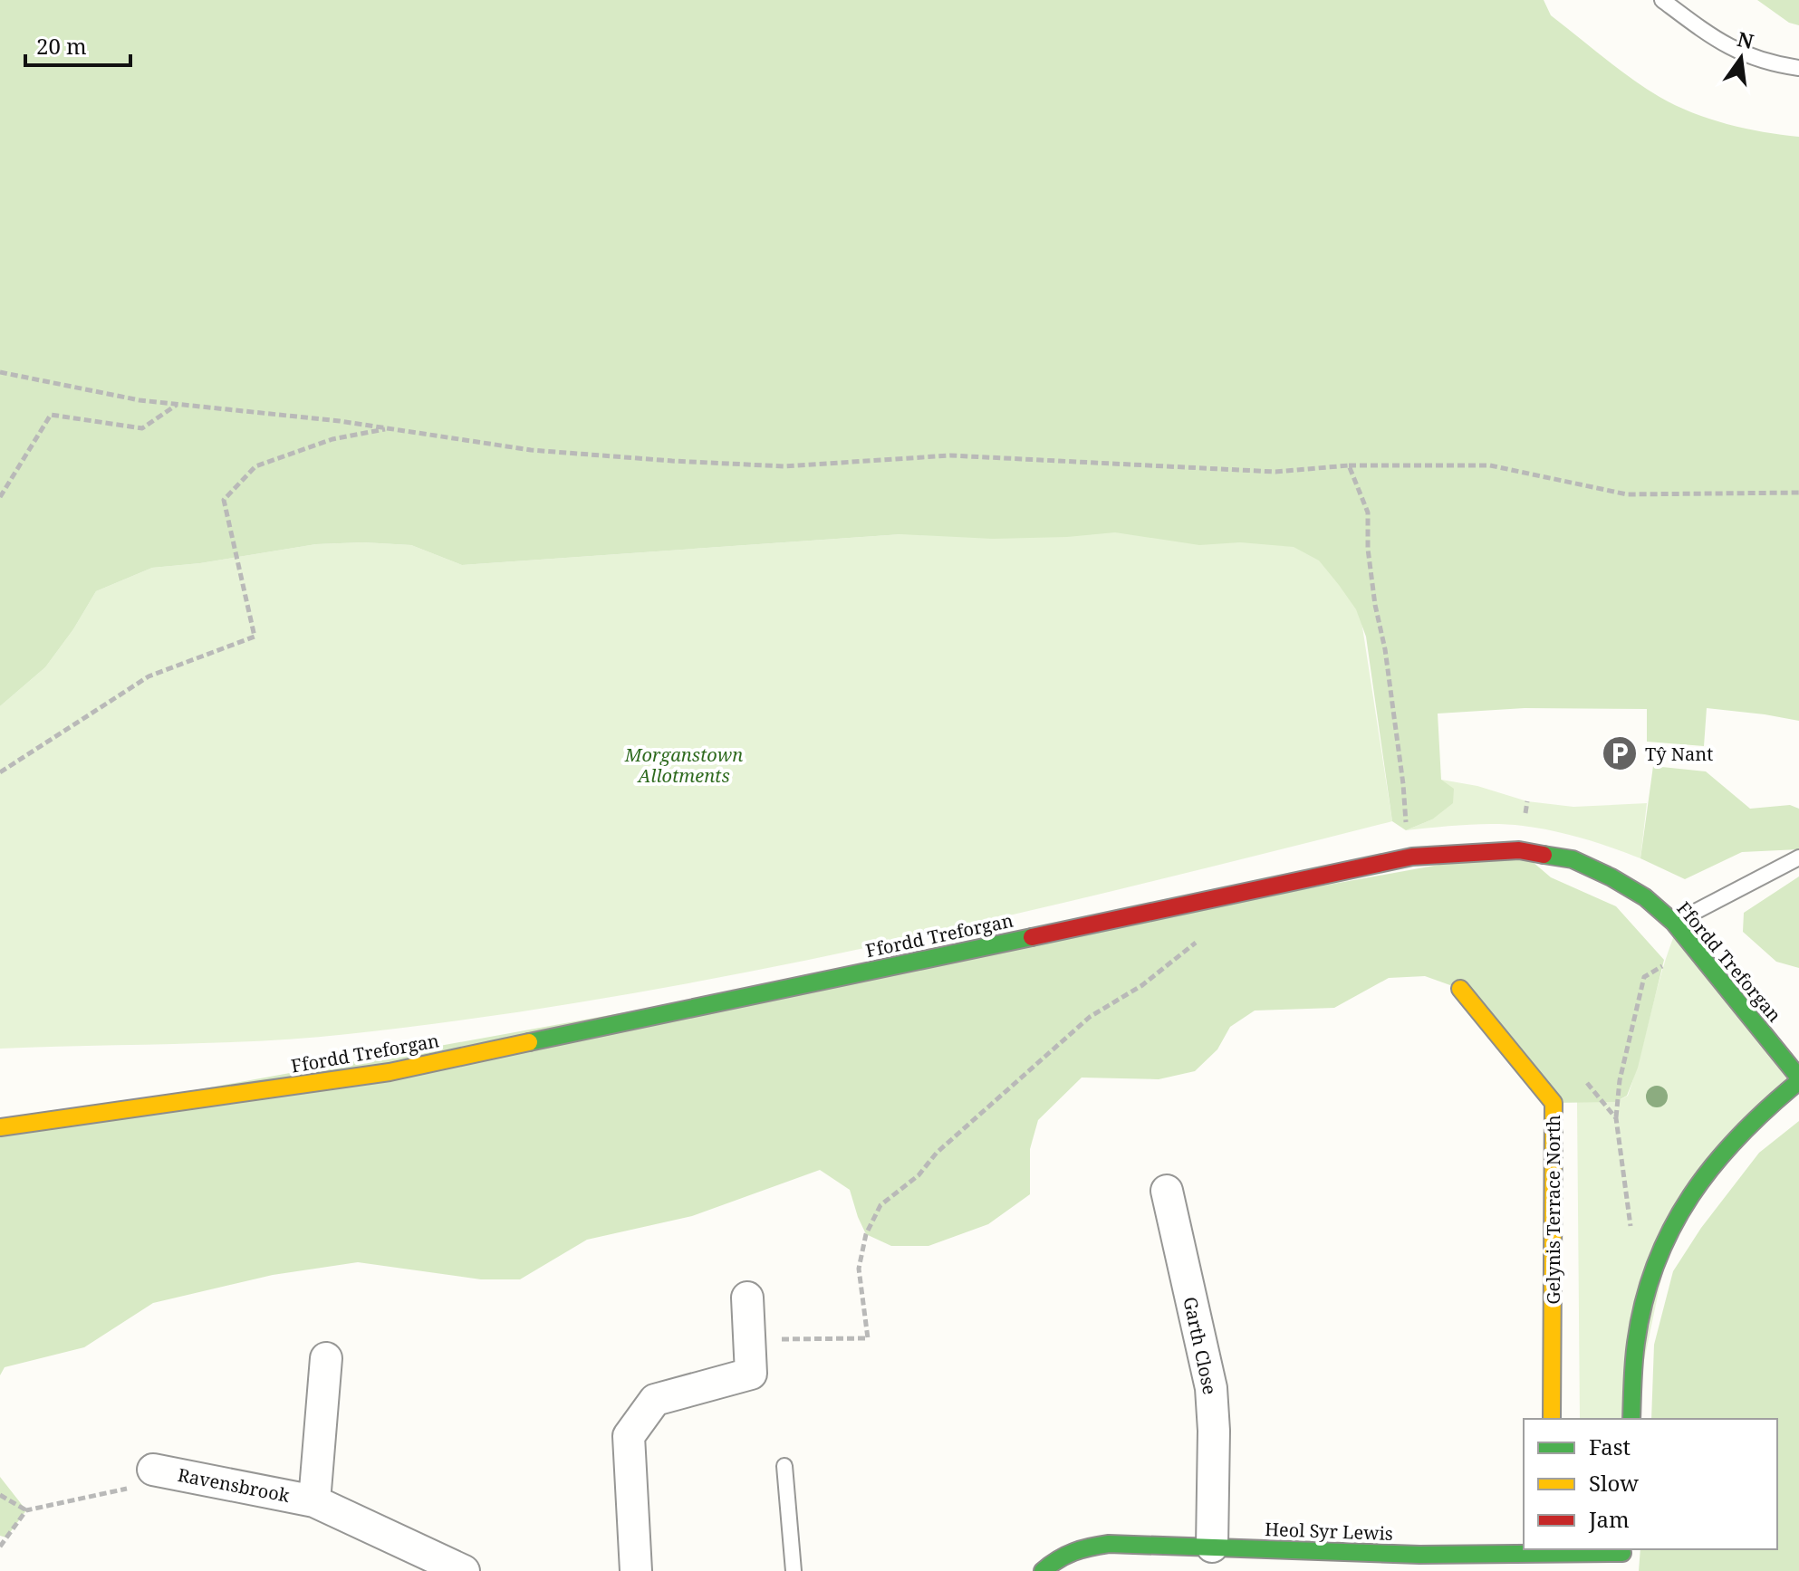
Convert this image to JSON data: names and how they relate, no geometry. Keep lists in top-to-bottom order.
{
  "streets": {
    "street": [
      "Ffordd Treforgan",
      "Gelynis Terrace North",
      "Garth Close",
      "Ravensbrook",
      "Heol Syr Lewis"
    ]
  },
  "crossings": [
    ["Garth Close", "Heol Syr Lewis"]
  ],
  "parks": ["Morganstown Allotments"],
  "places": {
    "parking": ["Tŷ Nant"]
  },
  "legend": ["Fast", "Slow", "Jam"],
  "scale_bar": "20 m",
  "north": "top"
}
